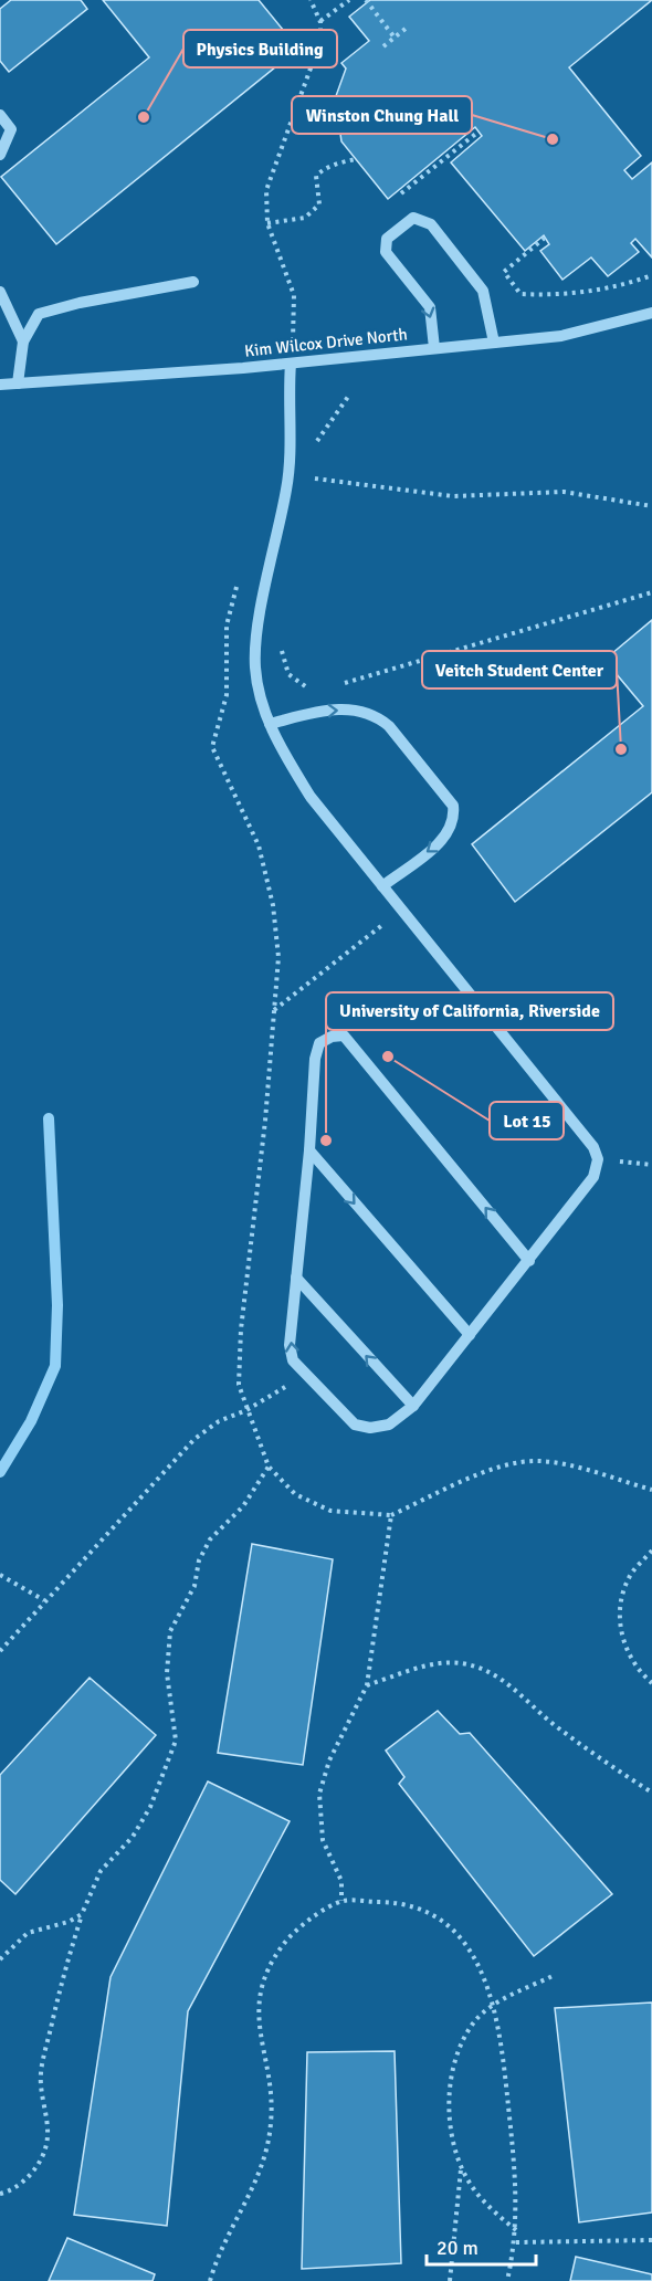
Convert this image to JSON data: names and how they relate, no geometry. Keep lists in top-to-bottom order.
{
  "streets": {
    "street": ["Kim Wilcox Drive North"]
  },
  "places": [
    "Physics Building",
    "Winston Chung Hall",
    "Veitch Student Center",
    "Lot 15",
    "University of California, Riverside"
  ],
  "scale_bar": "20 m"
}
